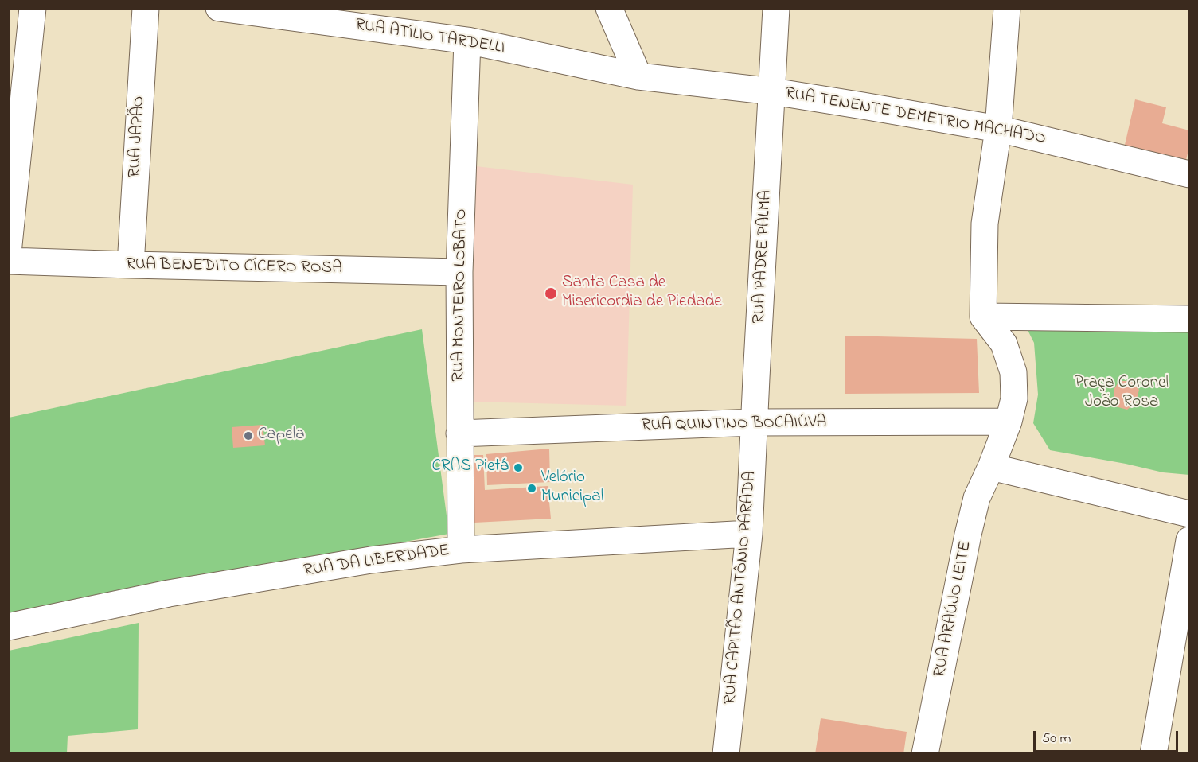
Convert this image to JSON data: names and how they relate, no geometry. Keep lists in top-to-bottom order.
{
  "streets": {
    "street": [
      "RUA ATÍLIO TARDELLI",
      "RUA TENENTE DEMETRIO MACHADO",
      "RUA JAPÃO",
      "RUA PADRE PALMA",
      "RUA BENEDITO CÍCERO ROSA",
      "RUA MONTEIRO LOBATO",
      "RUA QUINTINO BOCAIÚVA",
      "RUA DA LIBERDADE",
      "RUA CAPITÃO ANTÔNIO PARADA",
      "RUA ARAÚJO LEITE"
    ]
  },
  "crossings": [
    ["RUA ATÍLIO TARDELLI", "RUA TENENTE DEMETRIO MACHADO"],
    ["RUA ATÍLIO TARDELLI", "RUA MONTEIRO LOBATO"],
    ["RUA TENENTE DEMETRIO MACHADO", "RUA PADRE PALMA"],
    ["RUA JAPÃO", "RUA BENEDITO CÍCERO ROSA"],
    ["RUA PADRE PALMA", "RUA QUINTINO BOCAIÚVA"],
    ["RUA PADRE PALMA", "RUA CAPITÃO ANTÔNIO PARADA"],
    ["RUA BENEDITO CÍCERO ROSA", "RUA MONTEIRO LOBATO"],
    ["RUA MONTEIRO LOBATO", "RUA QUINTINO BOCAIÚVA"],
    ["RUA MONTEIRO LOBATO", "RUA DA LIBERDADE"],
    ["RUA QUINTINO BOCAIÚVA", "RUA CAPITÃO ANTÔNIO PARADA"],
    ["RUA DA LIBERDADE", "RUA CAPITÃO ANTÔNIO PARADA"]
  ],
  "parks": ["Praça Coronel João Rosa"],
  "places": [
    "Santa Casa de Misericordia de Piedade",
    "Capela",
    "CRAS Pietá",
    "Velório Municipal"
  ],
  "scale_bar": "50 m"
}
